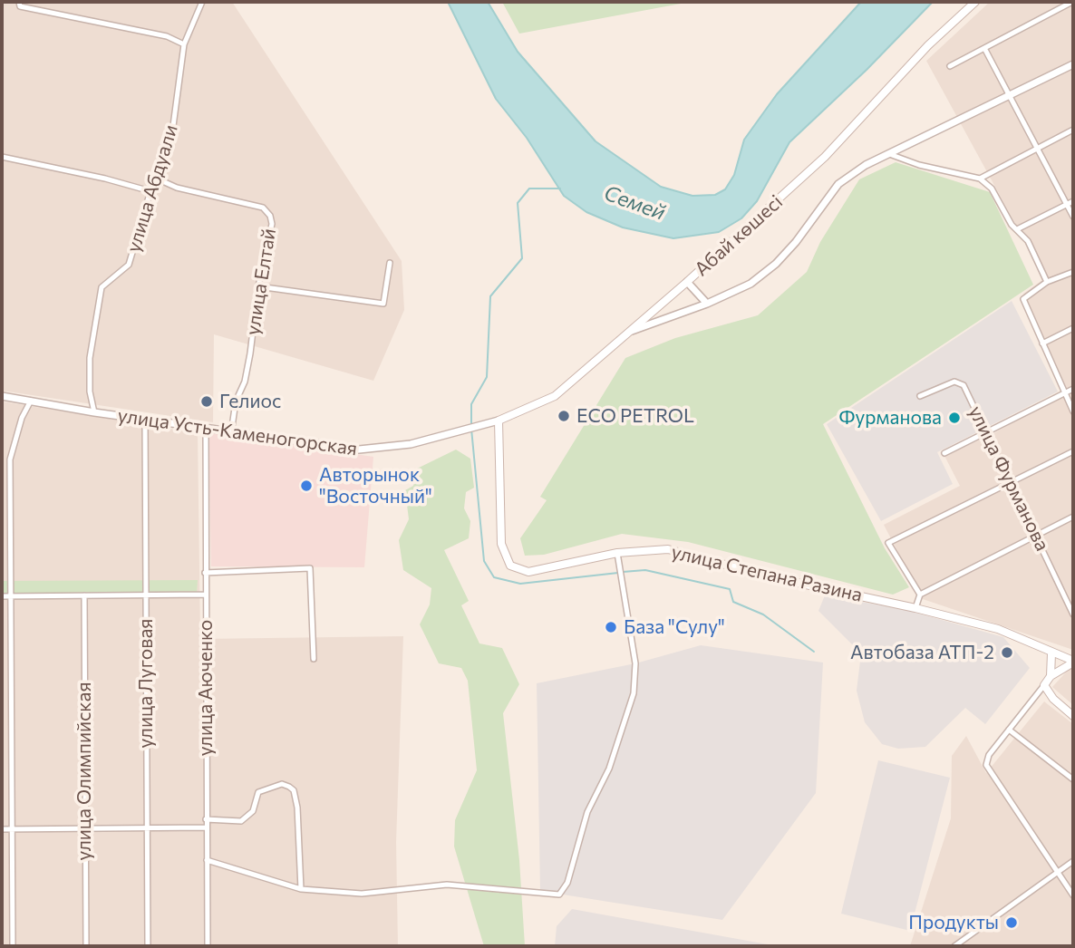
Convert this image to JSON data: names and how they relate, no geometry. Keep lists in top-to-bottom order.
{
  "streets": {
    "main road": ["Абай көшесі", "улица Степана Разина"],
    "street": [
      "улица Абдуали",
      "улица Елтай",
      "улица Усть-Каменогорская",
      "улица Фурманова",
      "улица Луговая",
      "улица Аюченко",
      "улица Олимпийская"
    ]
  },
  "crossings": [
    ["улица Абдуали", "улица Елтай"],
    ["улица Абдуали", "улица Усть-Каменогорская"],
    ["Абай көшесі", "улица Усть-Каменогорская"],
    ["Абай көшесі", "улица Степана Разина"],
    ["улица Елтай", "улица Усть-Каменогорская"],
    ["улица Усть-Каменогорская", "улица Луговая"],
    ["улица Усть-Каменогорская", "улица Аюченко"]
  ],
  "water": ["Семей"],
  "places": [
    "Гелиос",
    "ECO PETROL",
    "Фурманова",
    "Авторынок \"Восточный\"",
    "База \"Сулу\"",
    "Автобаза АТП-2",
    "Продукты"
  ]
}
